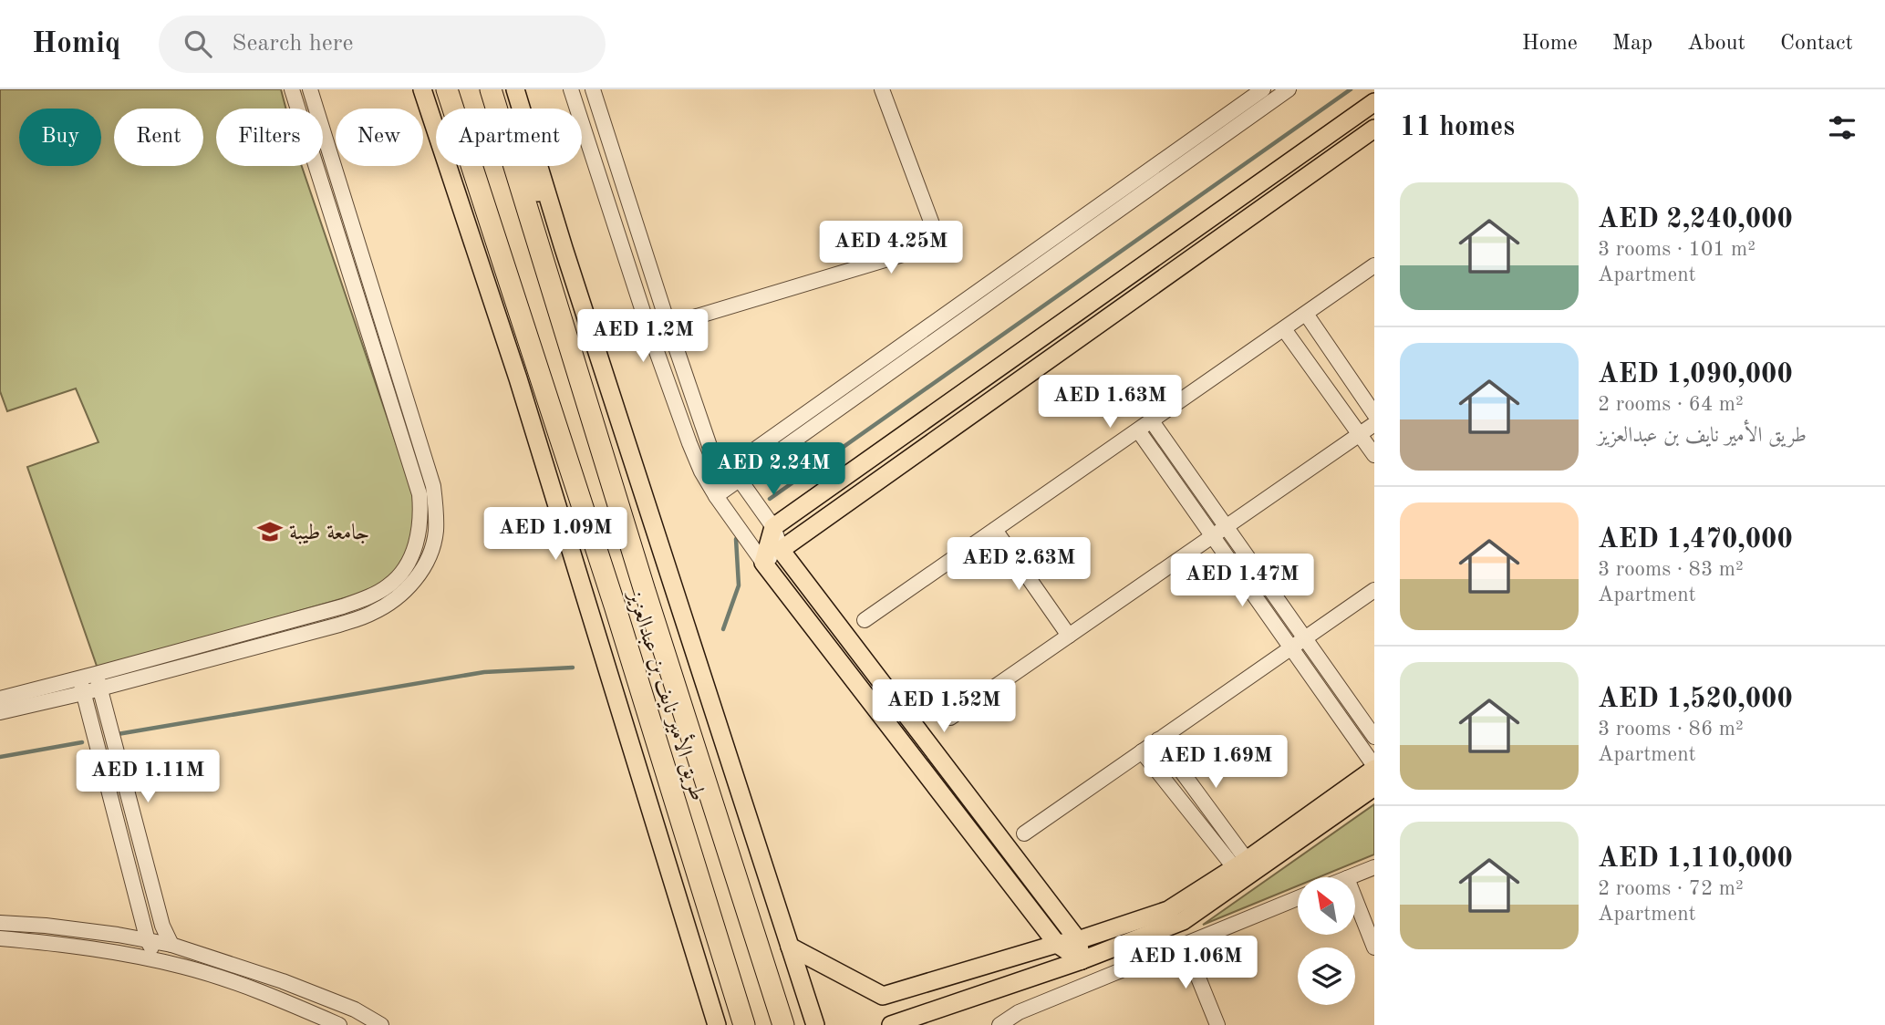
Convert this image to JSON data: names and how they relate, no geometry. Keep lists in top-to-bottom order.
{
  "streets": {
    "highway": ["طريق الأمير نايف بن عبدالعزيز"]
  },
  "places": {
    "school or university": ["جامعة طيبة"]
  },
  "north": "top left",
  "page": {
    "header": "Homiq",
    "search": "Search here",
    "nav": [
      "Home",
      "Map",
      "About",
      "Contact"
    ],
    "heading": "11 homes",
    "chip": [
      "Buy",
      "Rent",
      "Filters",
      "New",
      "Apartment"
    ],
    "list": [
      {
        "name": "AED 2,240,000",
        "note": "3 rooms · 101 m² · Apartment"
      },
      {
        "name": "AED 1,090,000",
        "note": "2 rooms · 64 m² · طريق الأمير نايف بن عبدالعزيز"
      },
      {
        "name": "AED 1,470,000",
        "note": "3 rooms · 83 m² · Apartment"
      },
      {
        "name": "AED 1,520,000",
        "note": "3 rooms · 86 m² · Apartment"
      },
      {
        "name": "AED 1,110,000",
        "note": "2 rooms · 72 m² · Apartment"
      }
    ],
    "price": [
      "AED 4.25M",
      "AED 1.2M",
      "AED 1.63M",
      "AED 2.24M",
      "AED 1.09M",
      "AED 2.63M",
      "AED 1.47M",
      "AED 1.52M",
      "AED 1.69M",
      "AED 1.11M",
      "AED 1.06M"
    ]
  }
}
